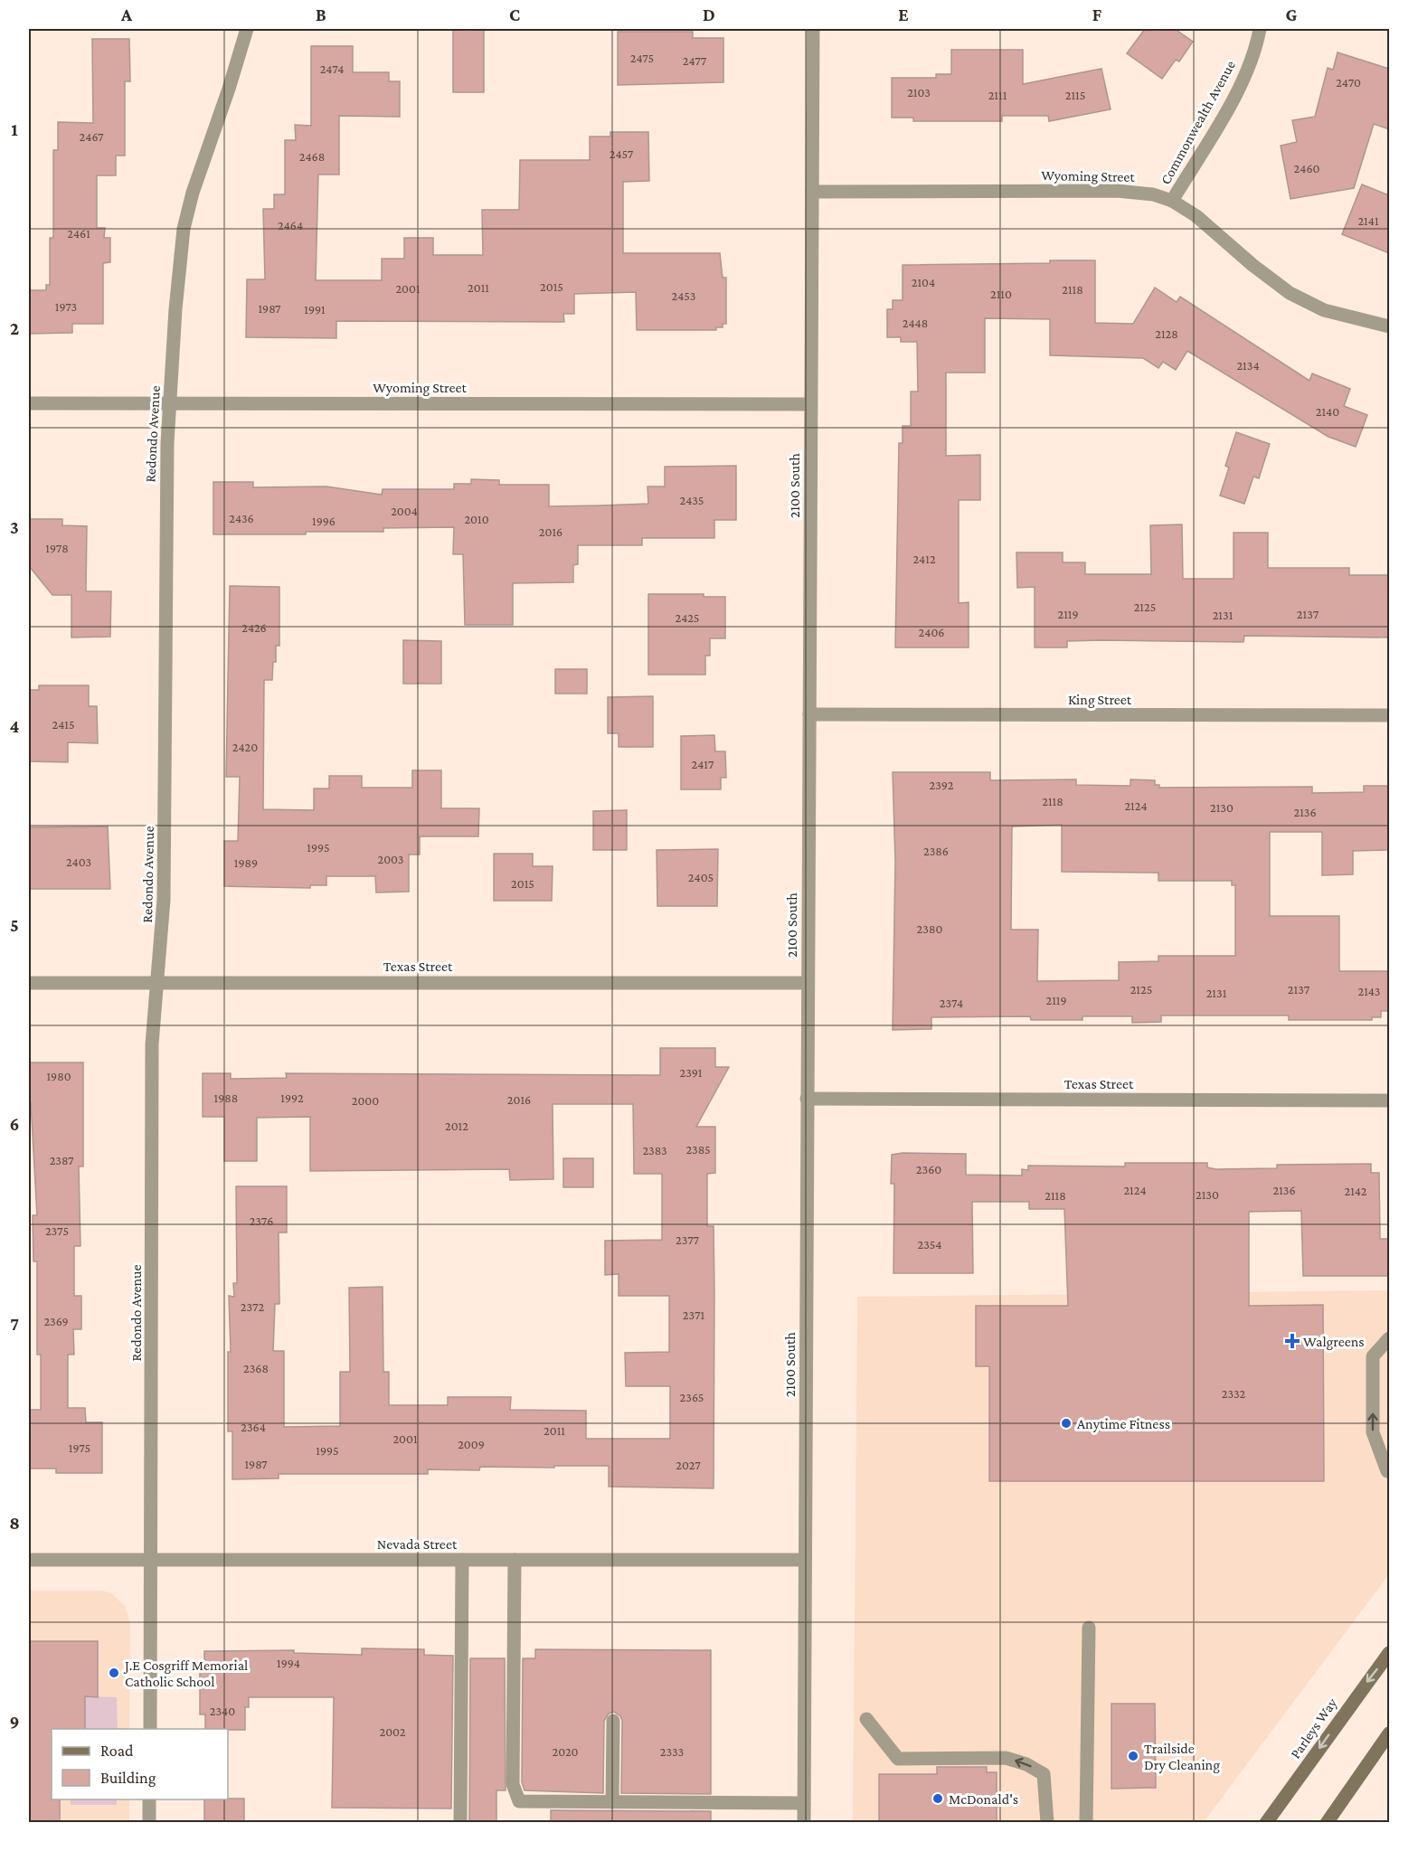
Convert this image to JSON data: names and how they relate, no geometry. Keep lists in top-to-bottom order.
{
  "streets": {
    "main road": ["Parleys Way"],
    "street": [
      "Commonwealth Avenue",
      "Wyoming Street",
      "Redondo Avenue",
      "2100 South",
      "King Street",
      "Texas Street",
      "Nevada Street"
    ]
  },
  "crossings": [
    ["Commonwealth Avenue", "Wyoming Street"],
    ["Wyoming Street", "Redondo Avenue"],
    ["Wyoming Street", "2100 South"],
    ["Redondo Avenue", "Texas Street"],
    ["Redondo Avenue", "Nevada Street"],
    ["2100 South", "King Street"],
    ["2100 South", "Texas Street"],
    ["2100 South", "Nevada Street"]
  ],
  "places": {
    "health": ["Walgreens"],
    "other": [
      "Anytime Fitness",
      "J.E Cosgriff Memorial Catholic School",
      "Trailside Dry Cleaning",
      "McDonald's"
    ]
  },
  "house_numbers": [
    "2475",
    "2477",
    "2474",
    "2470",
    "2103",
    "2111",
    "2115",
    "2467",
    "2457",
    "2468",
    "2460",
    "2141",
    "2464",
    "2461",
    "2104",
    "2015",
    "2011",
    "2001",
    "2118",
    "2110",
    "2453",
    "1973",
    "1987",
    "1991",
    "2448",
    "2128",
    "2134",
    "2140",
    "2435",
    "2004",
    "2436",
    "2010",
    "1996",
    "2016",
    "1978",
    "2412",
    "2125",
    "2119",
    "2137",
    "2131",
    "2425",
    "2426",
    "2406",
    "2415",
    "2420",
    "2417",
    "2392",
    "2118",
    "2124",
    "2130",
    "2136",
    "1995",
    "2386",
    "2003",
    "2403",
    "1989",
    "2405",
    "2015",
    "2380",
    "2125",
    "2137",
    "2143",
    "2131",
    "2119",
    "2374",
    "2391",
    "1980",
    "1988",
    "1992",
    "2016",
    "2000",
    "2012",
    "2385",
    "2383",
    "2387",
    "2360",
    "2124",
    "2136",
    "2142",
    "2130",
    "2118",
    "2376",
    "2375",
    "2377",
    "2354",
    "2372",
    "2371",
    "2369",
    "2368",
    "2332",
    "2365",
    "2364",
    "2011",
    "2001",
    "2009",
    "1975",
    "1995",
    "1987",
    "2027",
    "1994",
    "2340",
    "2002",
    "2020",
    "2333"
  ],
  "legend": ["Road", "Building"],
  "grid": {
    "columns": [
      "A",
      "B",
      "C",
      "D",
      "E",
      "F",
      "G"
    ],
    "rows": [
      "1",
      "2",
      "3",
      "4",
      "5",
      "6",
      "7",
      "8",
      "9"
    ]
  }
}
